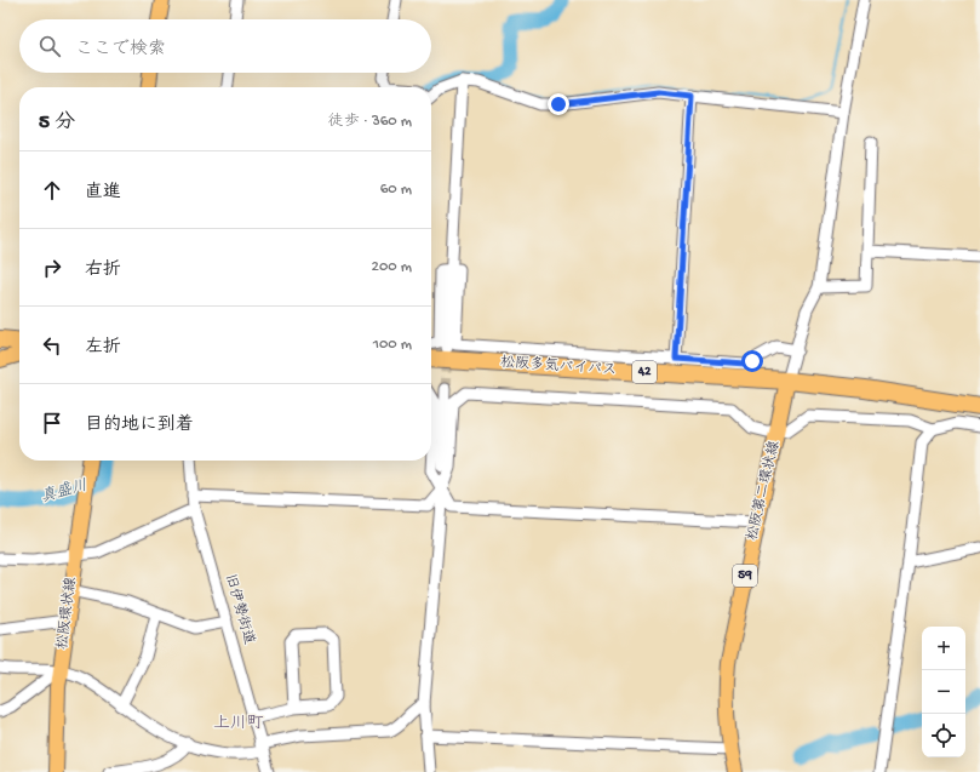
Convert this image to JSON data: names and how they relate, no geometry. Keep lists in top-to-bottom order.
{
  "streets": {
    "highway": ["松阪多気バイパス", "42"],
    "main road": ["松阪第二環状線", "59", "松阪環状線"],
    "street": ["旧伊勢街道"]
  },
  "crossings": [
    ["松阪多気バイパス", "松阪第二環状線"]
  ],
  "districts": ["上川町"],
  "water": ["真盛川"],
  "page": {
    "search": "ここで検索",
    "heading": ["5 分", "徒歩 · 360 m"],
    "list": [
      ["直進", "60 m"],
      ["右折", "200 m"],
      ["左折", "100 m"],
      "目的地に到着"
    ],
    "map_buttons": ["+", "−"]
  }
}
